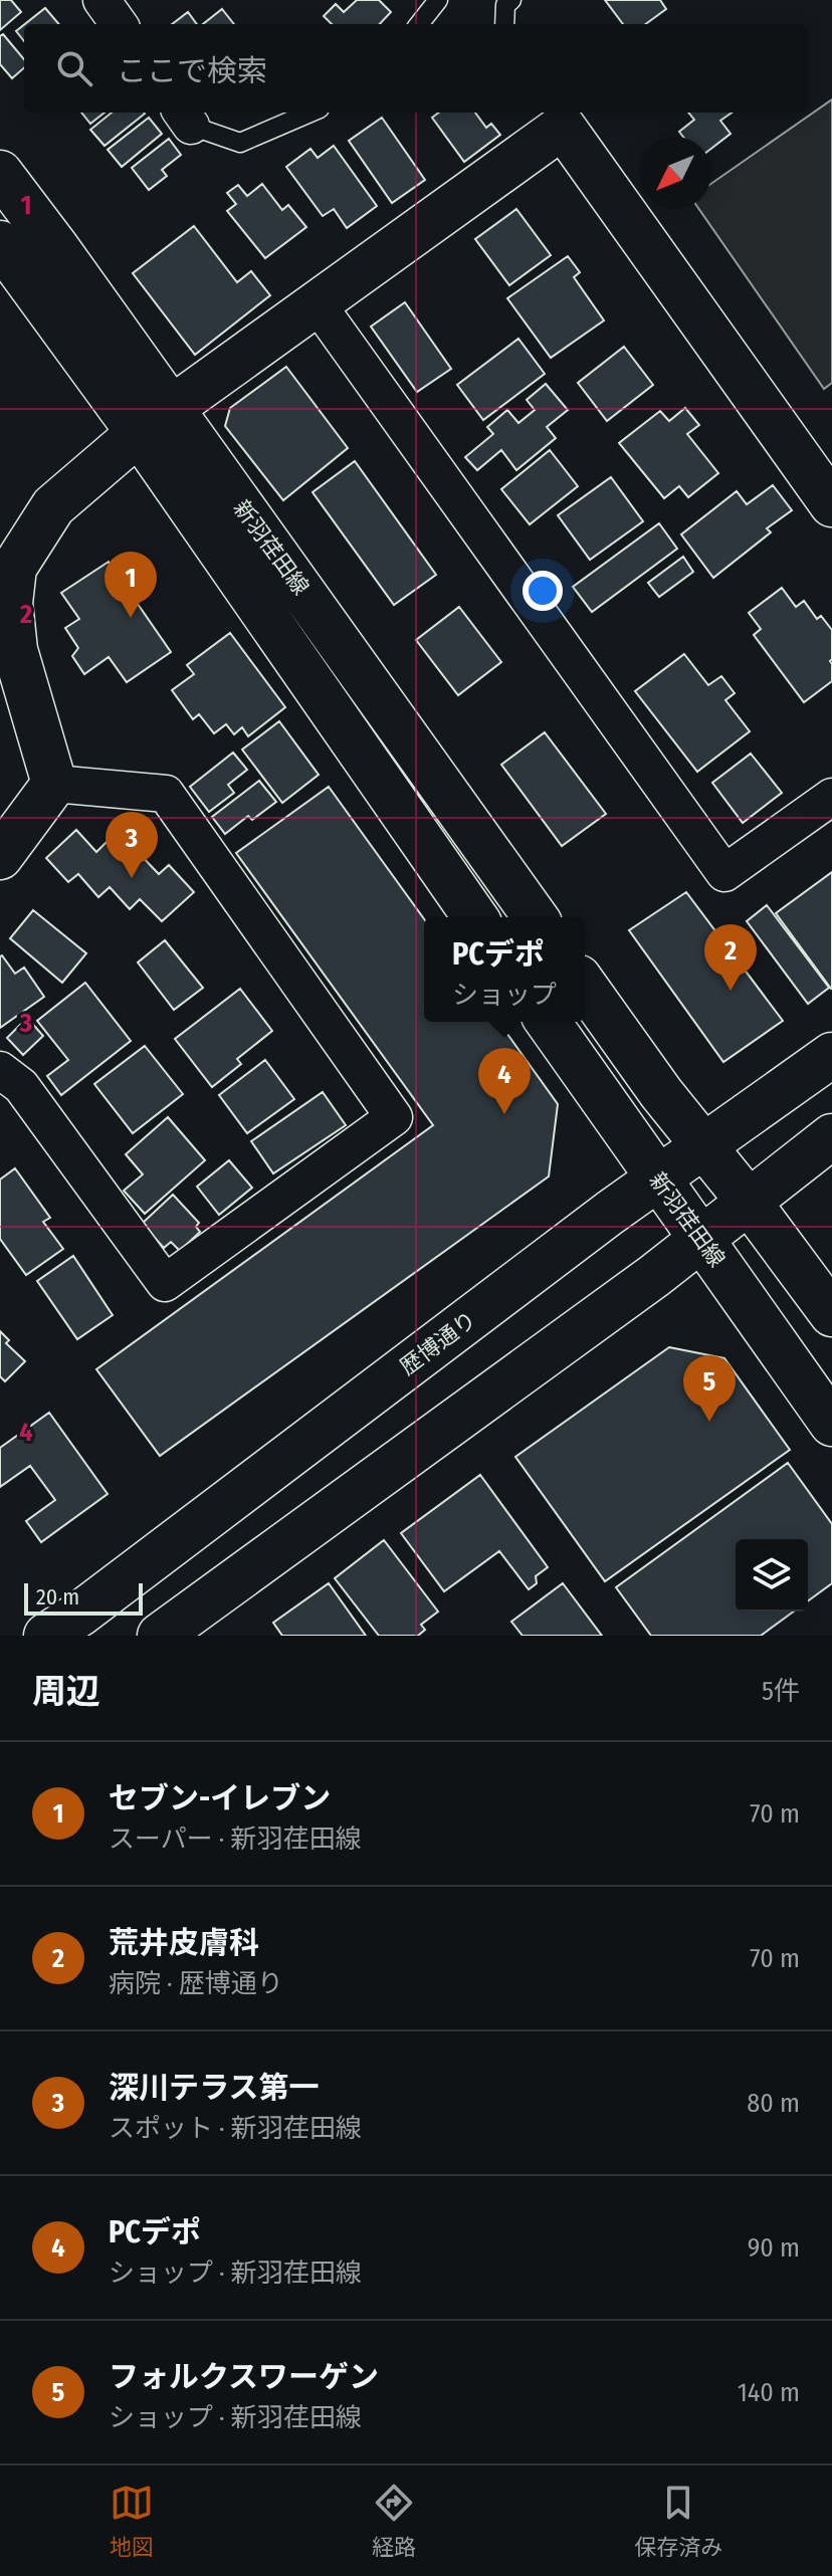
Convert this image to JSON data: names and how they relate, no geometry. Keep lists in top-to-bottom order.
{
  "streets": {
    "street": ["新羽荏田線", "歴博通り"]
  },
  "crossings": [
    ["新羽荏田線", "歴博通り"]
  ],
  "scale_bar": "20 m",
  "north": "bottom left",
  "page": {
    "search": "ここで検索",
    "pins": [
      "1",
      "3",
      "2",
      "4",
      "5"
    ],
    "popup": ["PCデポ", "ショップ"],
    "scale": "20 m",
    "heading": ["周辺", "5件"],
    "list": [
      {
        "mark": "1",
        "name": "セブン-イレブン",
        "note": "スーパー · 新羽荏田線",
        "value": "70 m"
      },
      {
        "mark": "2",
        "name": "荒井皮膚科",
        "note": "病院 · 歴博通り",
        "value": "70 m"
      },
      {
        "mark": "3",
        "name": "深川テラス第一",
        "note": "スポット · 新羽荏田線",
        "value": "80 m"
      },
      {
        "mark": "4",
        "name": "PCデポ",
        "note": "ショップ · 新羽荏田線",
        "value": "90 m"
      },
      {
        "mark": "5",
        "name": "フォルクスワーゲン",
        "note": "ショップ · 新羽荏田線",
        "value": "140 m"
      }
    ],
    "nav": ["地図", "経路", "保存済み"]
  },
  "grid": {
    "rows": [
      "1",
      "2",
      "3",
      "4"
    ]
  }
}
